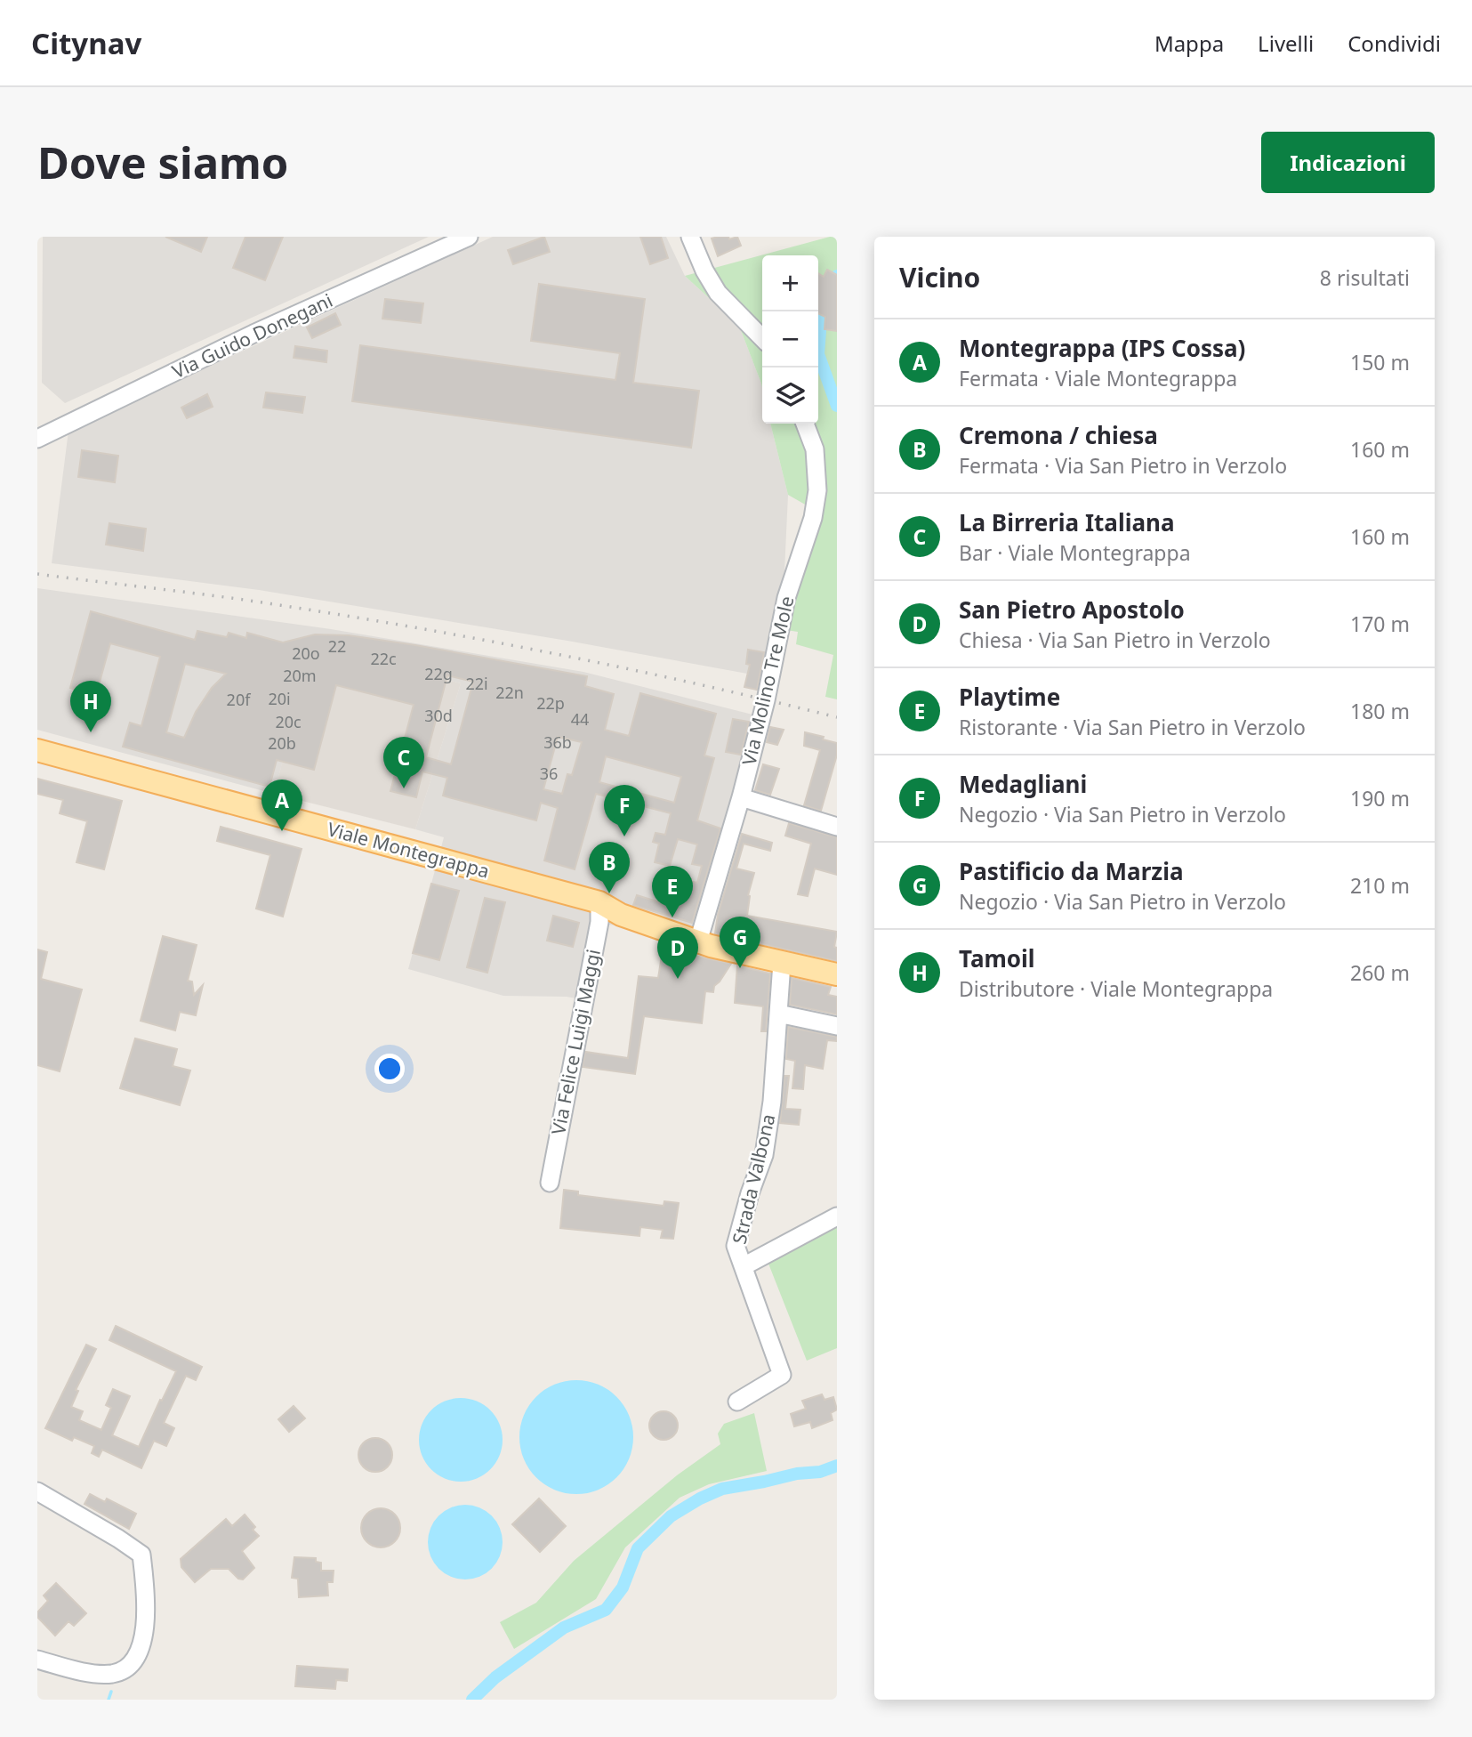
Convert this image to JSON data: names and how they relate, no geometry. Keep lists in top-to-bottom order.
{
  "streets": {
    "main road": ["Viale Montegrappa"],
    "street": [
      "Via Guido Donegani",
      "Via Molino Tre Mole",
      "Via Felice Luigi Maggi",
      "Strada Valbona"
    ]
  },
  "crossings": [
    ["Via Molino Tre Mole", "Viale Montegrappa"],
    ["Viale Montegrappa", "Via Felice Luigi Maggi"],
    ["Viale Montegrappa", "Strada Valbona"]
  ],
  "house_numbers": [
    "22",
    "20o",
    "22c",
    "22g",
    "20m",
    "22i",
    "22n",
    "20i",
    "20f",
    "22p",
    "30d",
    "44",
    "20c",
    "36b",
    "20b",
    "36"
  ],
  "page": {
    "header": "Citynav",
    "nav": ["Mappa", "Livelli", "Condividi"],
    "buttons": "Indicazioni",
    "title": "Dove siamo",
    "heading": ["Vicino", "8 risultati"],
    "map_buttons": ["+", "−"],
    "list": [
      {
        "mark": "A",
        "name": "Montegrappa (IPS Cossa)",
        "note": "Fermata · Viale Montegrappa",
        "value": "150 m"
      },
      {
        "mark": "B",
        "name": "Cremona / chiesa",
        "note": "Fermata · Via San Pietro in Verzolo",
        "value": "160 m"
      },
      {
        "mark": "C",
        "name": "La Birreria Italiana",
        "note": "Bar · Viale Montegrappa",
        "value": "160 m"
      },
      {
        "mark": "D",
        "name": "San Pietro Apostolo",
        "note": "Chiesa · Via San Pietro in Verzolo",
        "value": "170 m"
      },
      {
        "mark": "E",
        "name": "Playtime",
        "note": "Ristorante · Via San Pietro in Verzolo",
        "value": "180 m"
      },
      {
        "mark": "F",
        "name": "Medagliani",
        "note": "Negozio · Via San Pietro in Verzolo",
        "value": "190 m"
      },
      {
        "mark": "G",
        "name": "Pastificio da Marzia",
        "note": "Negozio · Via San Pietro in Verzolo",
        "value": "210 m"
      },
      {
        "mark": "H",
        "name": "Tamoil",
        "note": "Distributore · Viale Montegrappa",
        "value": "260 m"
      }
    ],
    "pins": [
      "H",
      "C",
      "A",
      "F",
      "B",
      "E",
      "G",
      "D"
    ]
  }
}
